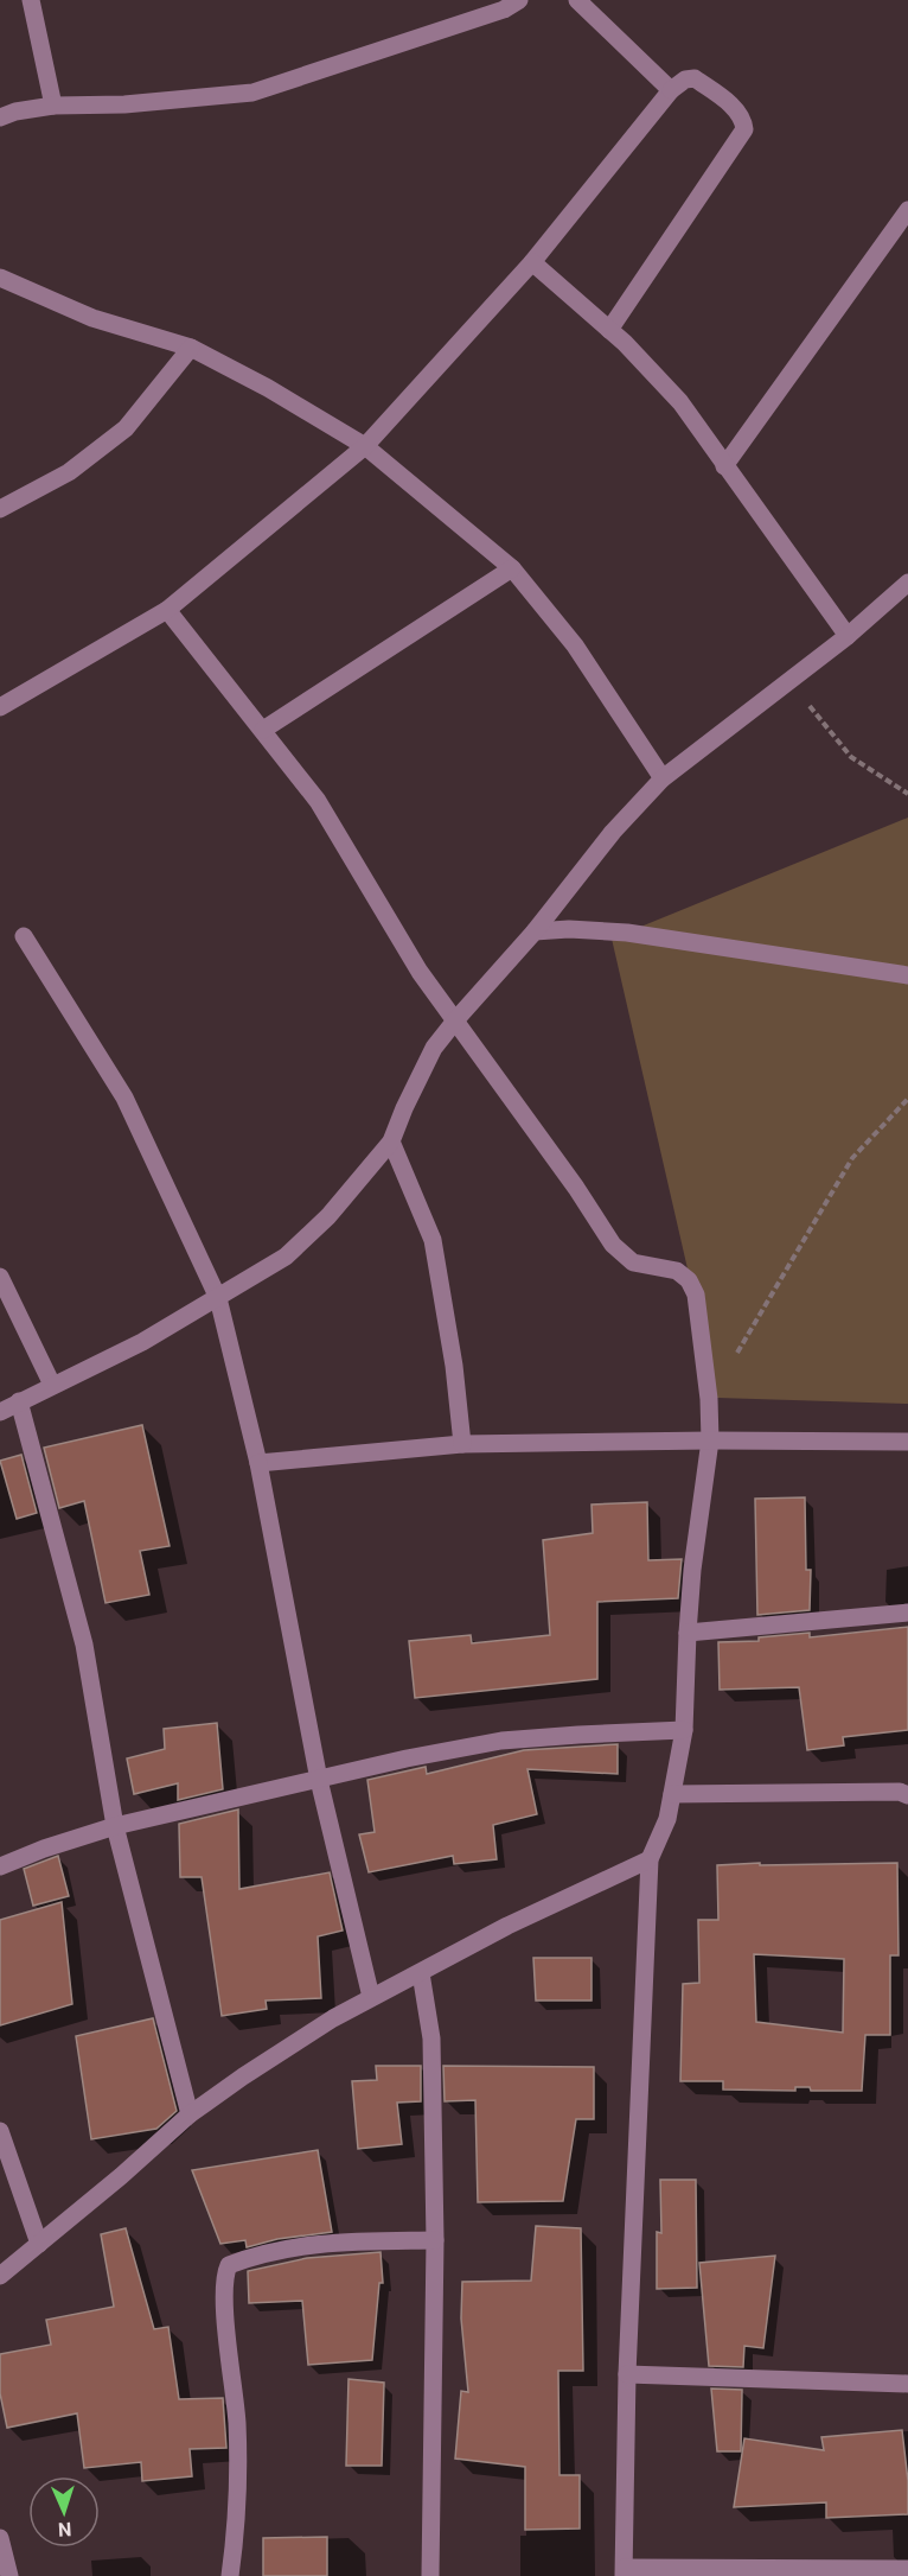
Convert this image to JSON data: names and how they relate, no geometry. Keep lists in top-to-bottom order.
{
  "north": "bottom"
}
